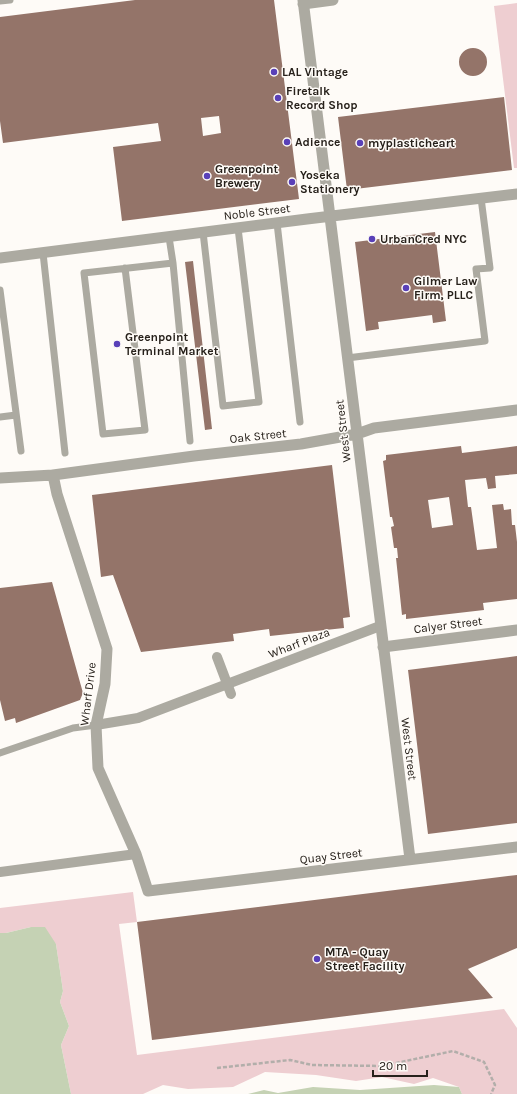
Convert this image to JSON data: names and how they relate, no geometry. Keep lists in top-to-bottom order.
{
  "streets": {
    "street": [
      "Noble Street",
      "West Street",
      "Oak Street",
      "Calyer Street",
      "Wharf Plaza",
      "Wharf Drive",
      "Quay Street"
    ]
  },
  "crossings": [
    ["Noble Street", "West Street"],
    ["West Street", "Oak Street"],
    ["West Street", "Calyer Street"],
    ["West Street", "Wharf Plaza"],
    ["West Street", "Quay Street"],
    ["Oak Street", "Wharf Drive"],
    ["Wharf Plaza", "Wharf Drive"],
    ["Wharf Drive", "Quay Street"]
  ],
  "places": [
    "LAL Vintage",
    "Firetalk Record Shop",
    "Adience",
    "myplasticheart",
    "Greenpoint Brewery",
    "Yoseka Stationery",
    "UrbanCred NYC",
    "Gilmer Law Firm, PLLC",
    "Greenpoint Terminal Market",
    "MTA - Quay Street Facility"
  ],
  "scale_bar": "20 m"
}
